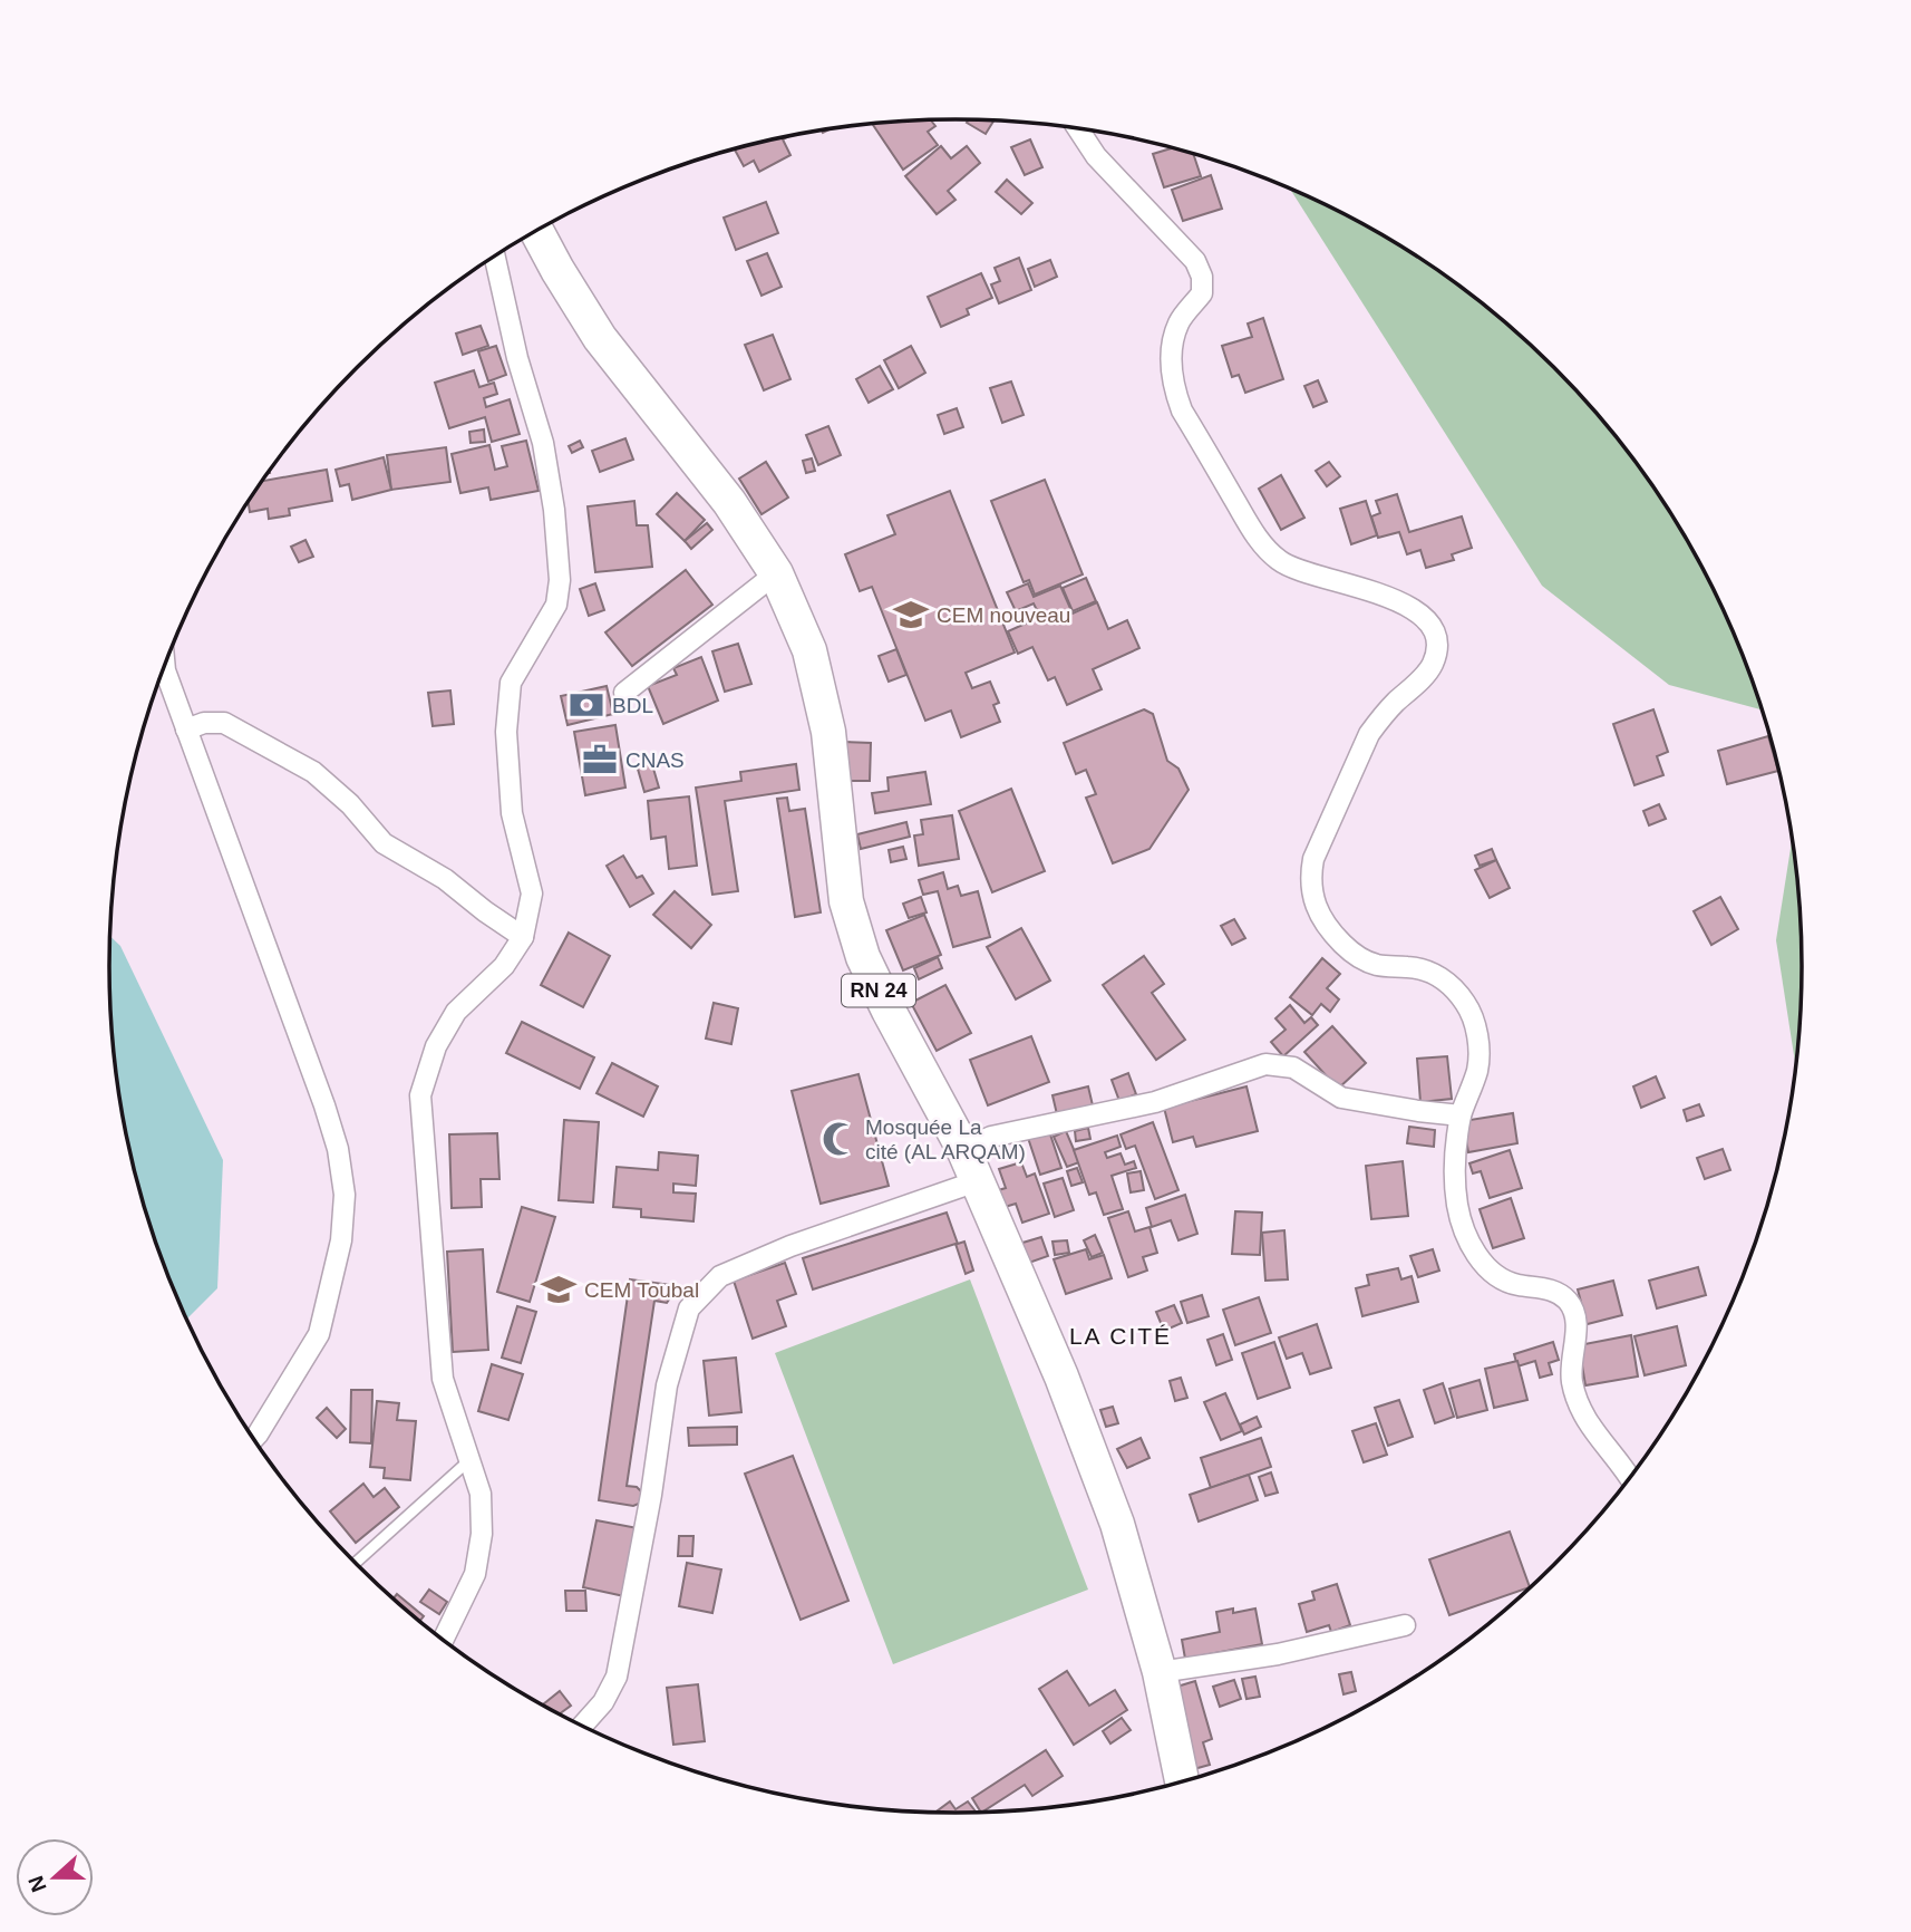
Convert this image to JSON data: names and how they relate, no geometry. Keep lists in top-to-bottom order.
{
  "streets": {
    "main road": ["RN 24"]
  },
  "districts": ["LA CITÉ"],
  "places": {
    "school or university": ["CEM nouveau", "CEM Toubal"],
    "bank": ["BDL"],
    "office": ["CNAS"],
    "mosque": ["Mosquée La cité (AL ARQAM)"]
  },
  "north": "left"
}
